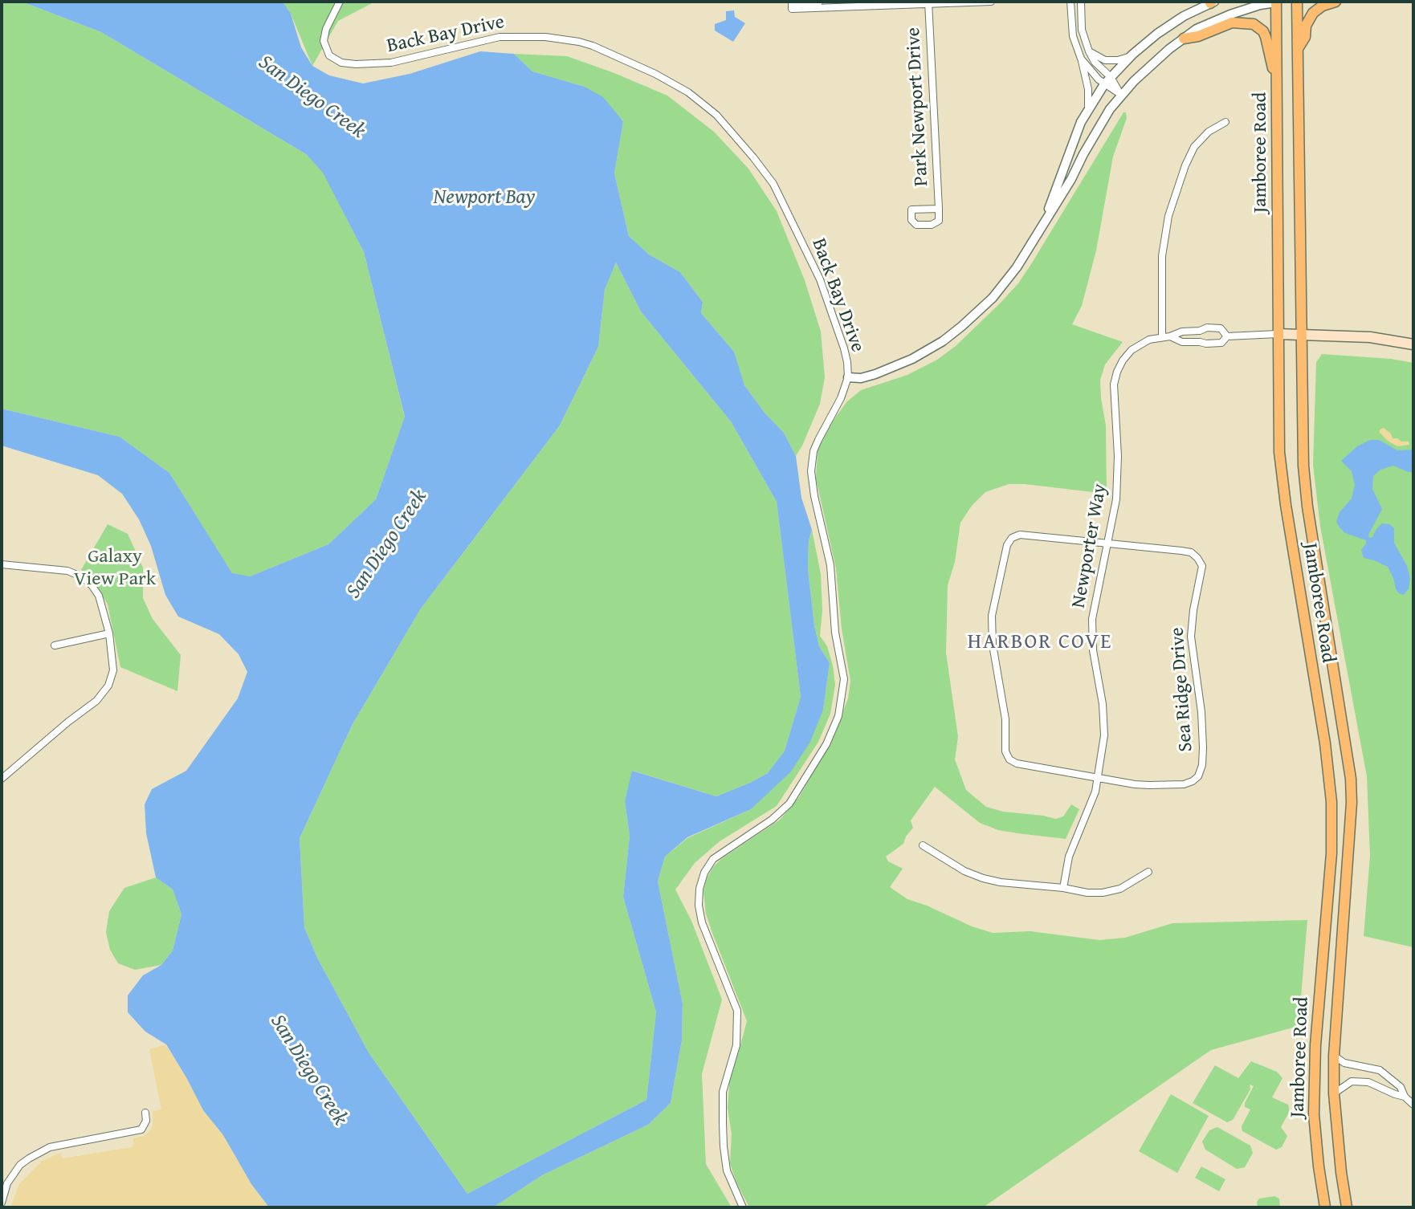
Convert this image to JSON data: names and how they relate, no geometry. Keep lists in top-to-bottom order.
{
  "streets": {
    "main road": ["Jamboree Road"],
    "street": [
      "Back Bay Drive",
      "Park Newport Drive",
      "Newporter Way",
      "Sea Ridge Drive"
    ]
  },
  "crossings": [
    ["Jamboree Road", "Newporter Way"],
    ["Newporter Way", "Sea Ridge Drive"]
  ],
  "districts": ["HARBOR COVE"],
  "water": ["San Diego Creek", "Newport Bay"],
  "parks": ["Galaxy View Park"]
}
